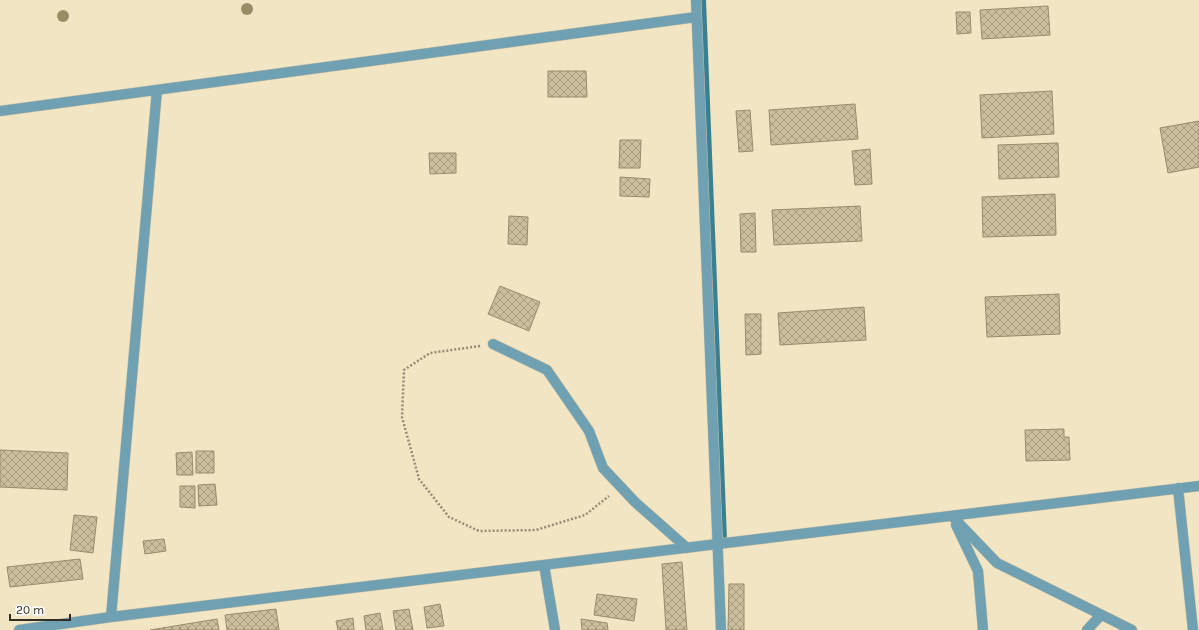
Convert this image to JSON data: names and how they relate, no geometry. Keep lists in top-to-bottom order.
{
  "scale_bar": "20 m"
}
